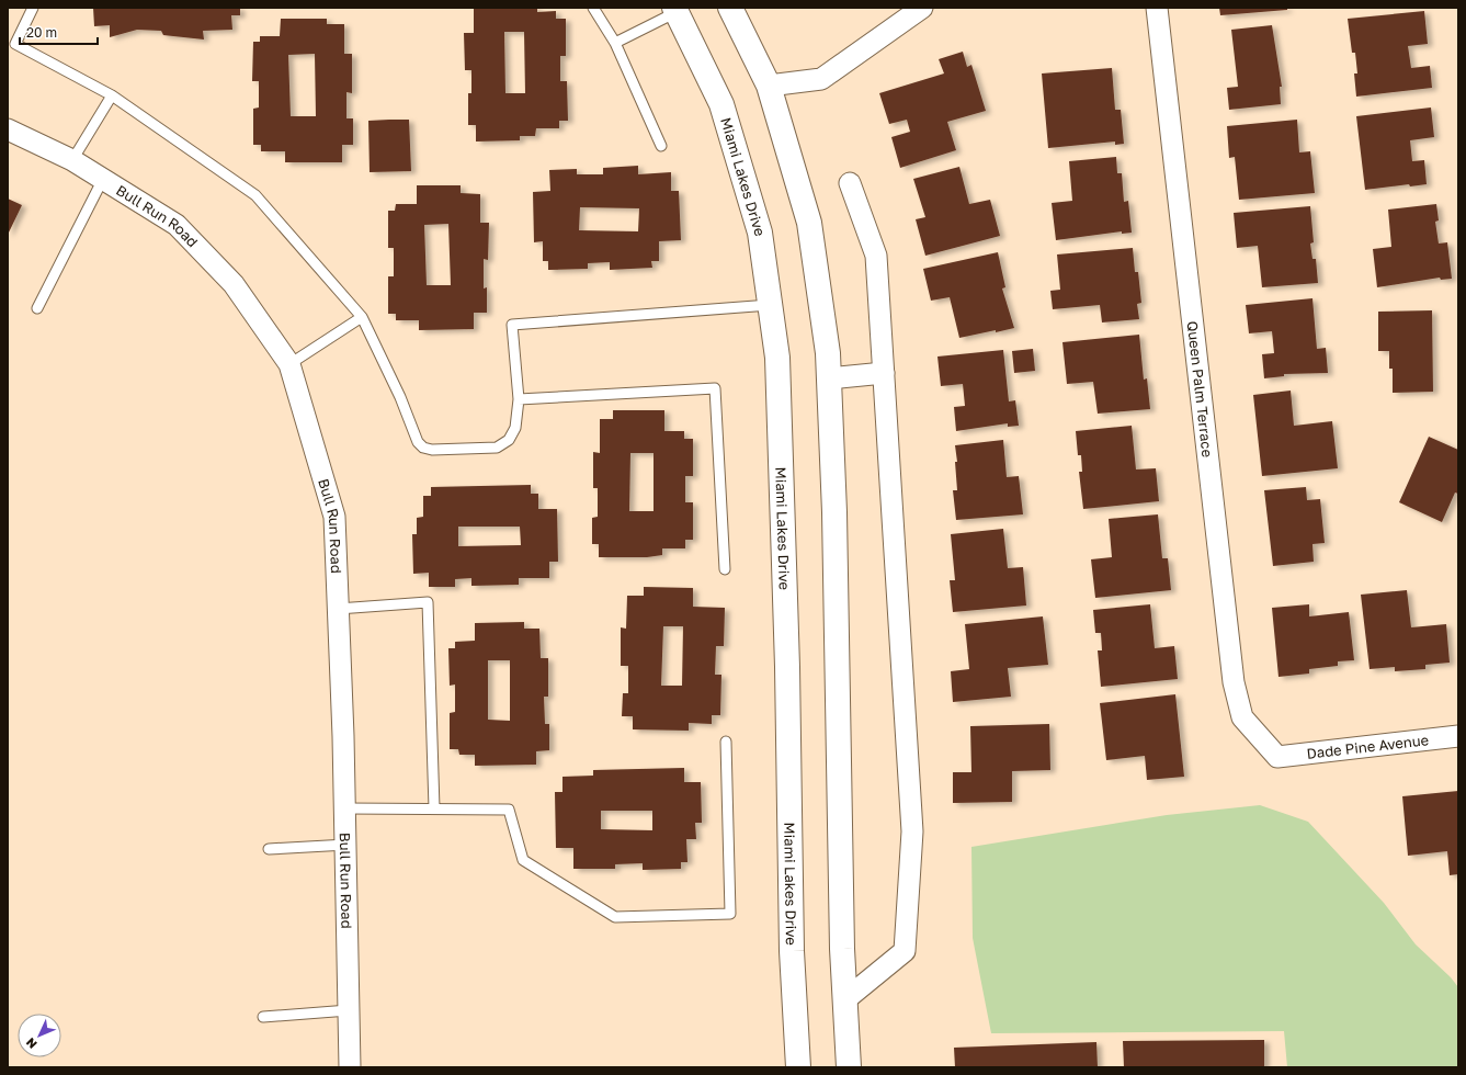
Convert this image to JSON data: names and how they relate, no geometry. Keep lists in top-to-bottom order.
{
  "streets": {
    "main road": ["Miami Lakes Drive"],
    "street": ["Bull Run Road", "Queen Palm Terrace", "Dade Pine Avenue"]
  },
  "crossings": [
    ["Queen Palm Terrace", "Dade Pine Avenue"]
  ],
  "scale_bar": "20 m",
  "north": "bottom left"
}
